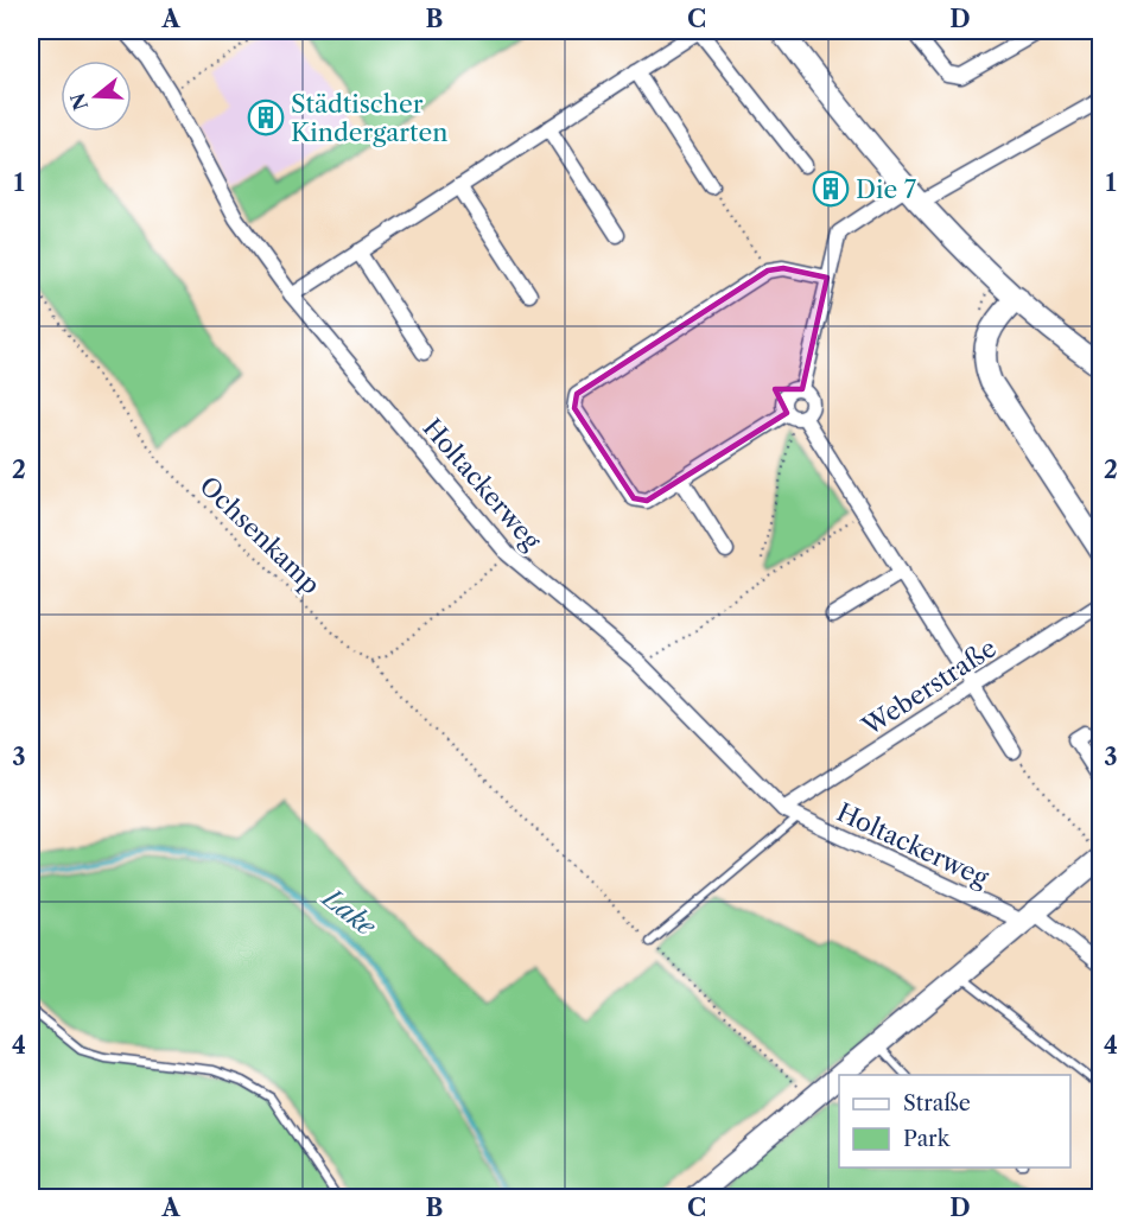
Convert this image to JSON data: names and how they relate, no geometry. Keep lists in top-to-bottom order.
{
  "streets": {
    "street": ["Holtackerweg", "Weberstraße"],
    "path": ["Ochsenkamp"]
  },
  "crossings": [
    ["Holtackerweg", "Weberstraße"]
  ],
  "water": ["Lake"],
  "places": {
    "building": ["Städtischer Kindergarten", "Die 7"]
  },
  "legend": ["Straße", "Park"],
  "north": "left",
  "grid": {
    "columns": [
      "A",
      "B",
      "C",
      "D"
    ],
    "rows": [
      "1",
      "2",
      "3",
      "4"
    ]
  }
}
